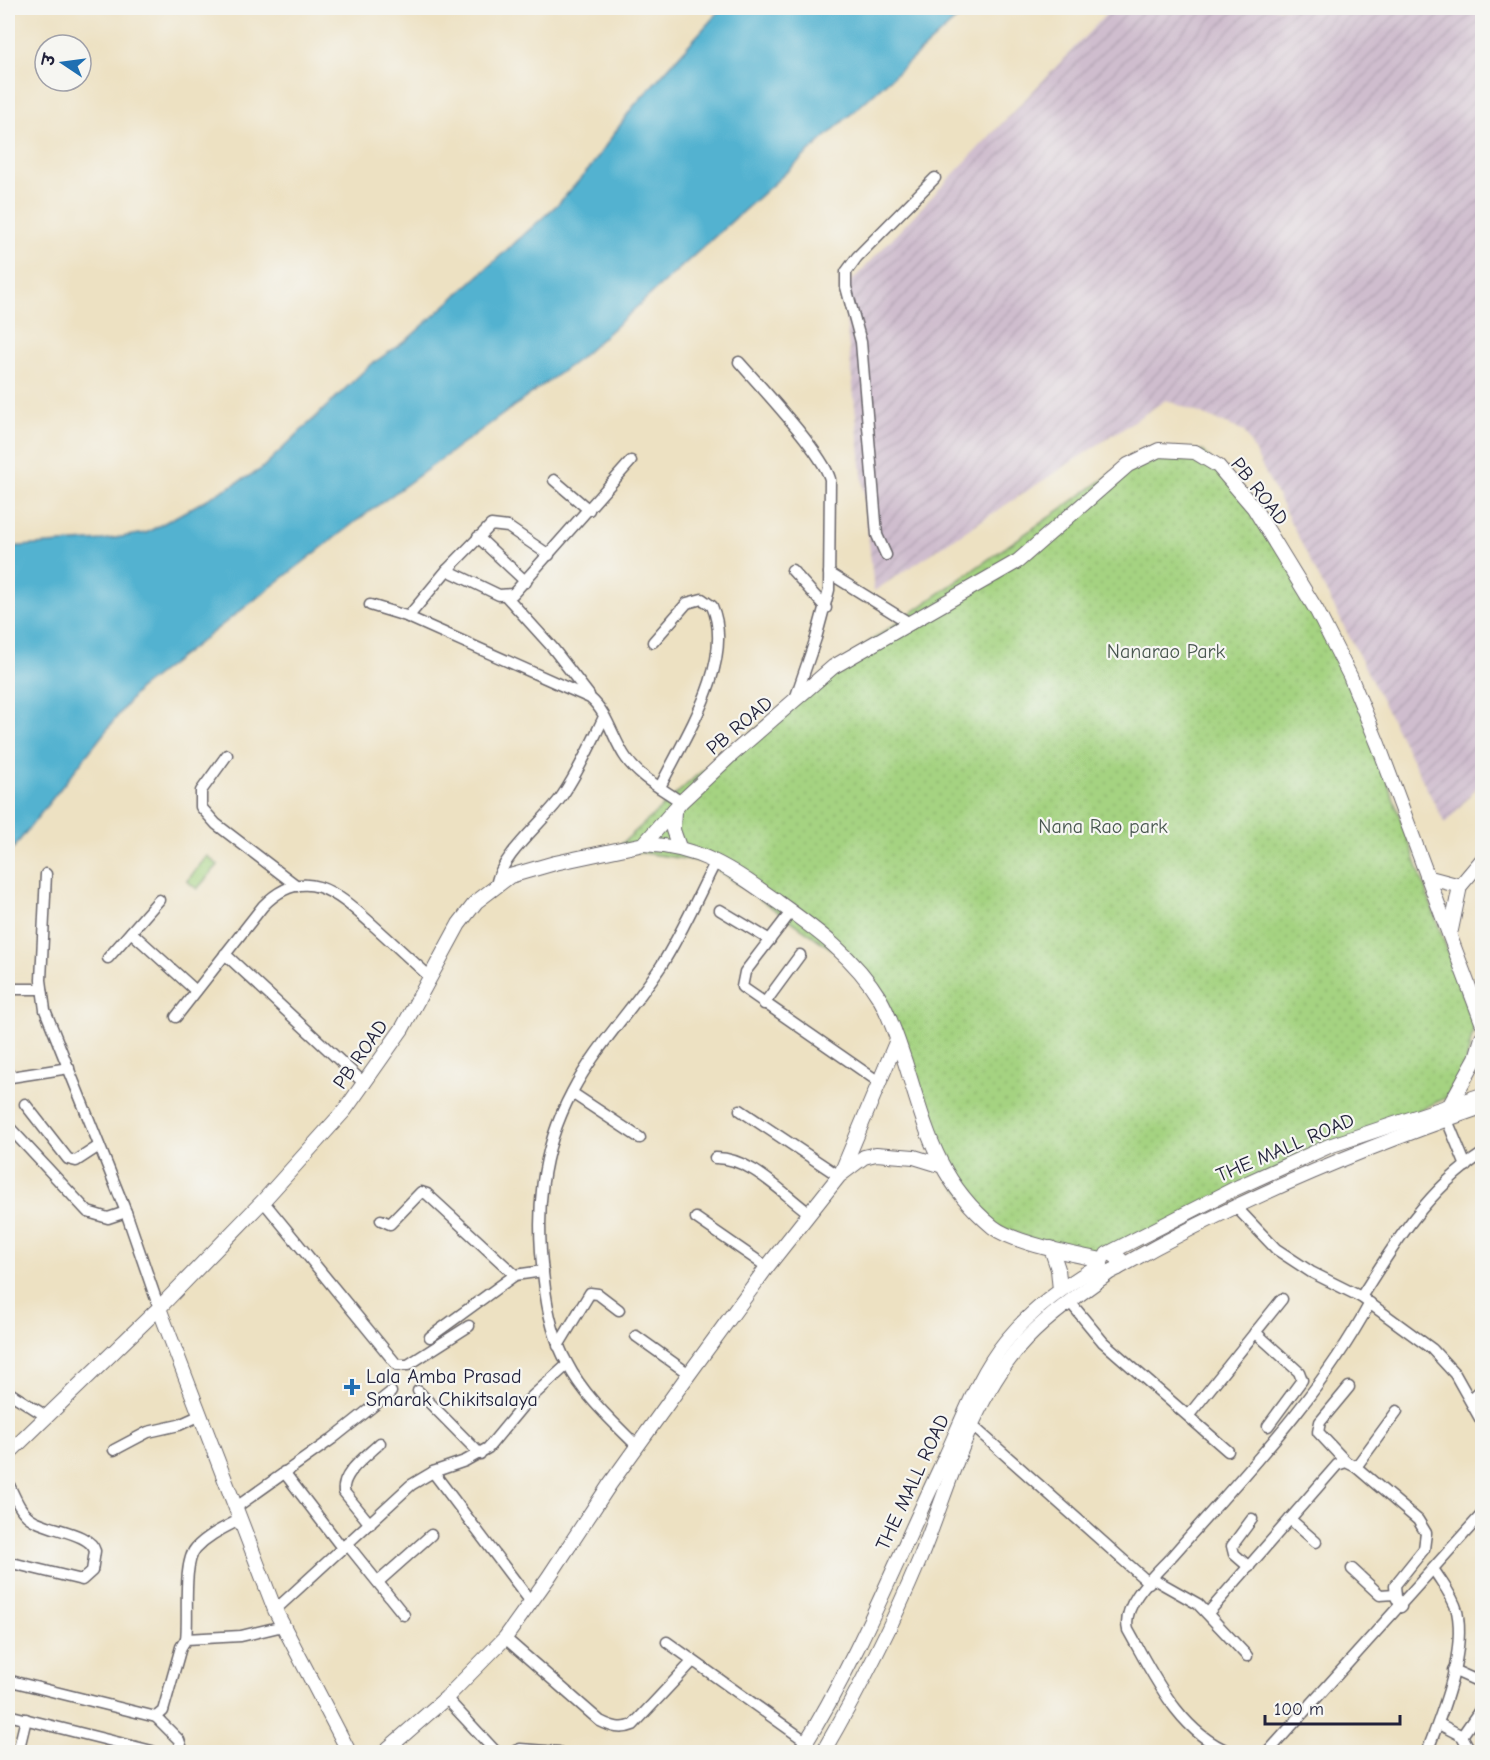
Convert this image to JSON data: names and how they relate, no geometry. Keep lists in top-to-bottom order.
{
  "streets": {
    "street": ["PB ROAD", "THE MALL ROAD"]
  },
  "parks": ["Nanarao Park", "Nana Rao park"],
  "places": {
    "health": ["Lala Amba Prasad Smarak Chikitsalaya"]
  },
  "scale_bar": "100 m",
  "north": "left"
}
